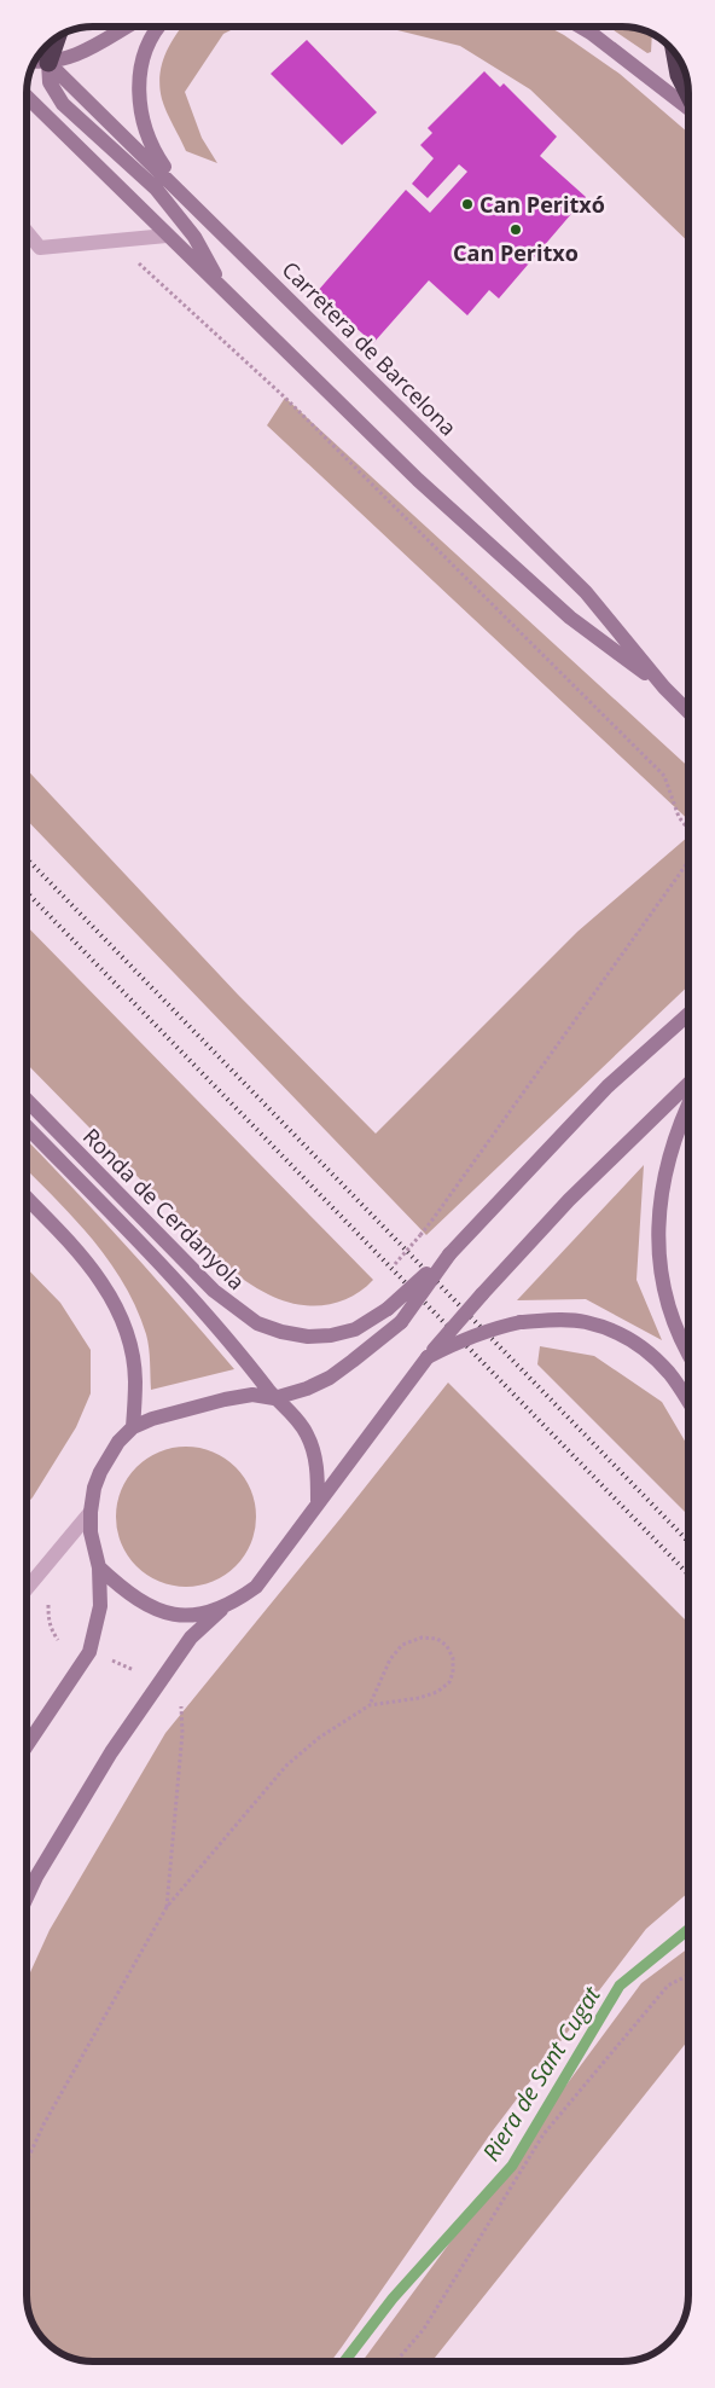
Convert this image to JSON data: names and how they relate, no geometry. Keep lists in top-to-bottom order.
{
  "streets": {
    "main road": ["Carretera de Barcelona", "Ronda de Cerdanyola"]
  },
  "water": ["Riera de Sant Cugat"],
  "places": ["Can Peritxó", "Can Peritxo"]
}
